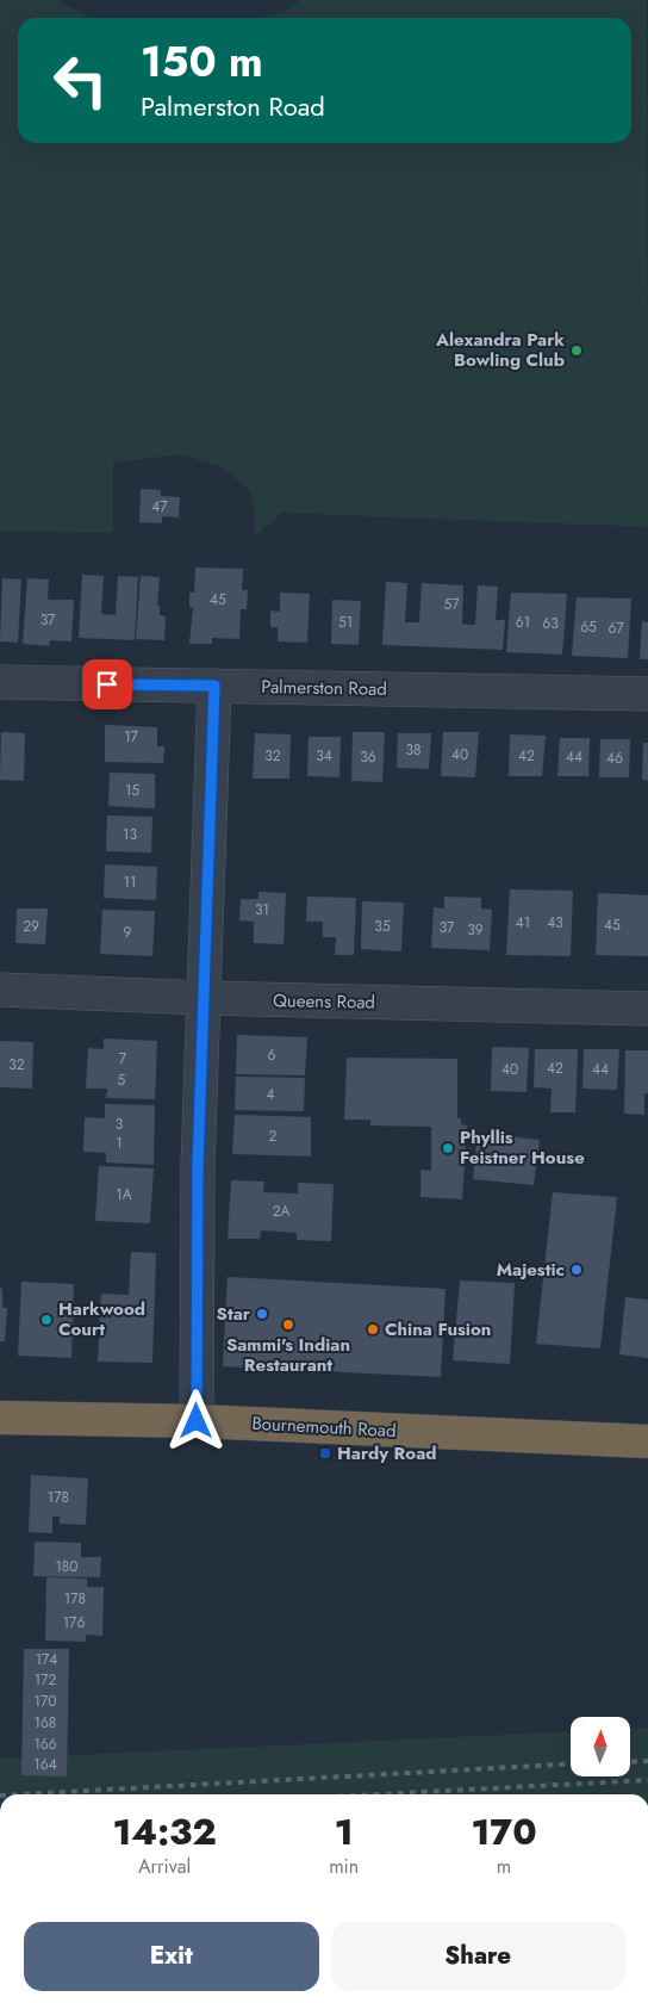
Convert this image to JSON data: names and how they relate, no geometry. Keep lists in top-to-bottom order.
{
  "streets": {
    "highway": ["Bournemouth Road"],
    "street": ["Palmerston Road", "Queens Road"]
  },
  "places": {
    "other": [
      "Alexandra Park Bowling Club",
      "Phyllis Feistner House",
      "Majestic",
      "Star",
      "Harkwood Court",
      "Sammi's Indian Restaurant",
      "China Fusion"
    ],
    "transit": ["Hardy Road"]
  },
  "house_numbers": [
    "47",
    "45",
    "57",
    "37",
    "51",
    "61",
    "63",
    "65",
    "67",
    "17",
    "38",
    "40",
    "32",
    "34",
    "42",
    "36",
    "44",
    "46",
    "15",
    "13",
    "11",
    "31",
    "41",
    "43",
    "45",
    "29",
    "35",
    "37",
    "39",
    "9",
    "6",
    "7",
    "32",
    "42",
    "40",
    "44",
    "5",
    "4",
    "3",
    "2",
    "1",
    "1A",
    "2A",
    "178",
    "180",
    "178",
    "176",
    "174",
    "172",
    "170",
    "168",
    "166",
    "164"
  ],
  "north": "top",
  "page": {
    "turn": ["150 m", "Palmerston Road"],
    "eta": [
      "14:32",
      "Arrival",
      "1",
      "min",
      "170",
      "m"
    ],
    "buttons": ["Exit", "Share"]
  }
}
